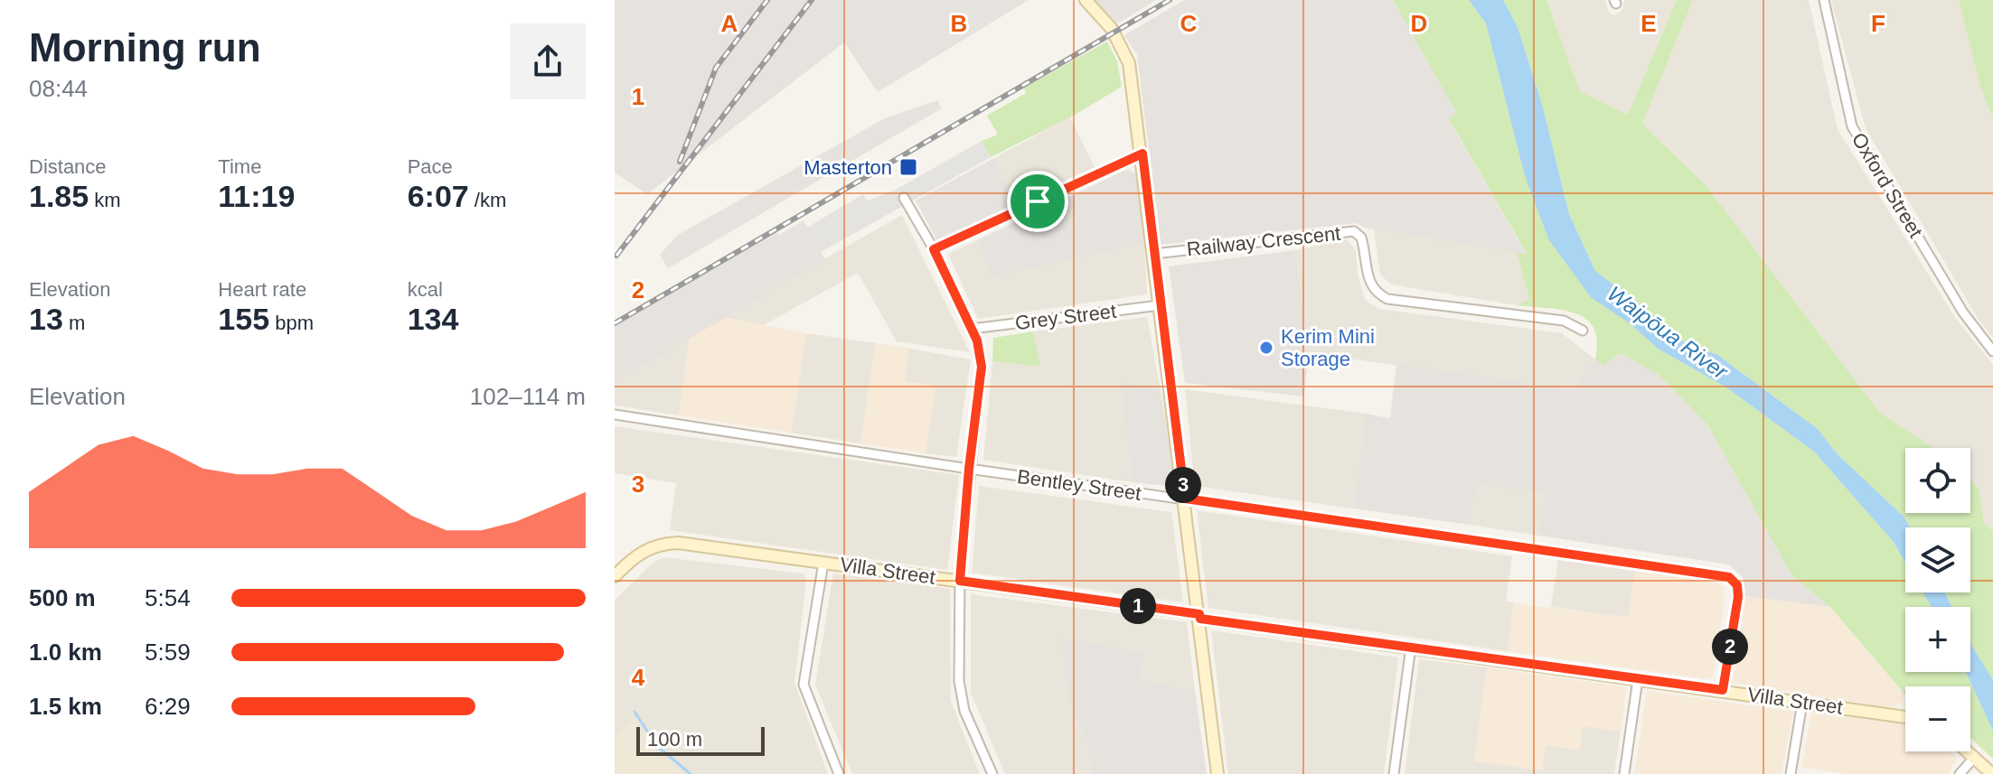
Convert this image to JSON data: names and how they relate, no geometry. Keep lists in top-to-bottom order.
{
  "streets": {
    "street": [
      "Oxford Street",
      "Railway Crescent",
      "Grey Street",
      "Bentley Street",
      "Villa Street"
    ]
  },
  "crossings": [
    ["Bentley Street", "Villa Street"]
  ],
  "water": ["Waipōua River"],
  "places": {
    "transit": ["Masterton"],
    "other": ["Kerim Mini Storage"]
  },
  "scale_bar": "100 m",
  "page": {
    "heading": ["Morning run", "08:44"],
    "stats": [
      ["Distance", "1.85 km"],
      ["Time", "11:19"],
      ["Pace", "6:07 /km"],
      ["Elevation", "13 m"],
      ["Heart rate", "155 bpm"],
      ["kcal", "134"]
    ],
    "chart": ["Elevation", "102–114 m"],
    "map_buttons": ["+", "−"],
    "pins": ["3", "1", "2"],
    "list": [
      {
        "name": "500 m",
        "note": "5:54"
      },
      {
        "name": "1.0 km",
        "note": "5:59"
      },
      {
        "name": "1.5 km",
        "note": "6:29"
      }
    ],
    "scale": "100 m"
  },
  "grid": {
    "columns": [
      "A",
      "B",
      "C",
      "D",
      "E",
      "F"
    ],
    "rows": [
      "1",
      "2",
      "3",
      "4"
    ]
  }
}
